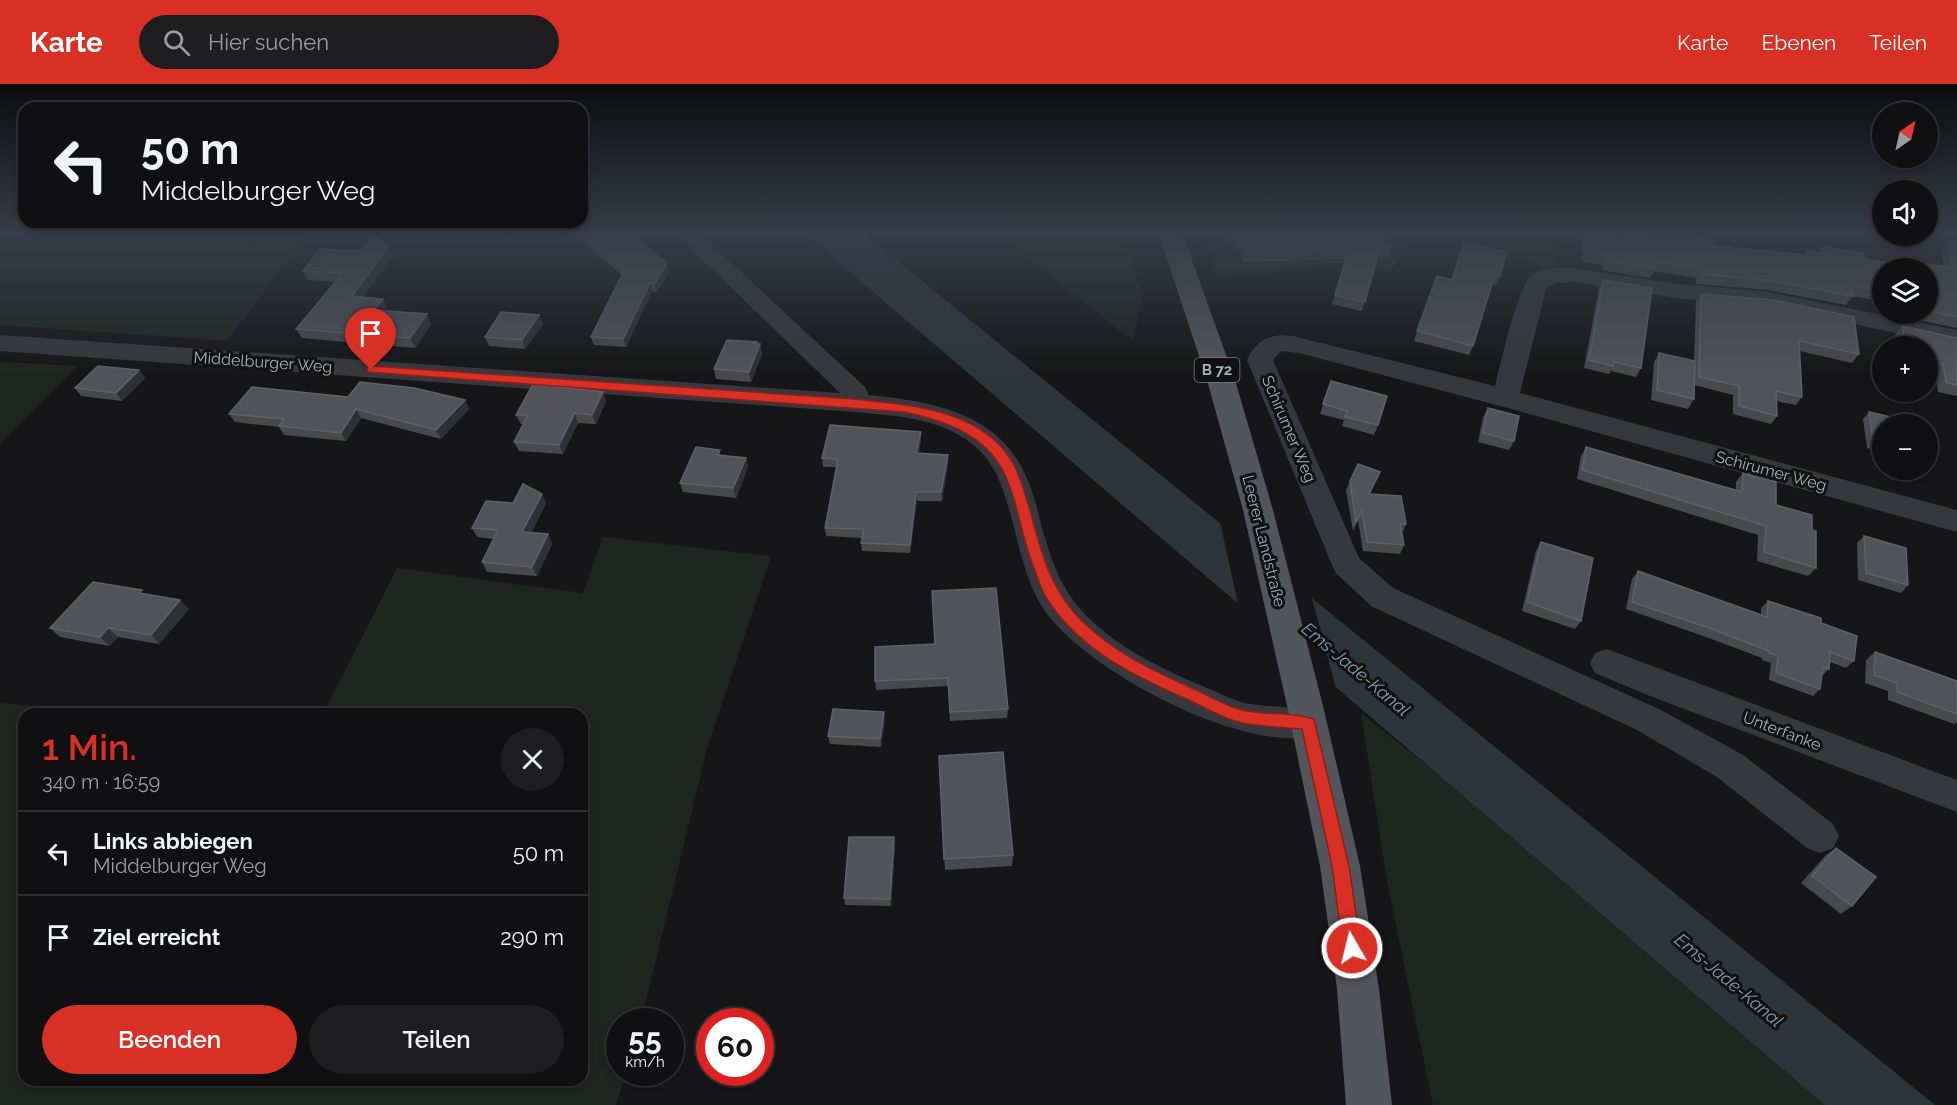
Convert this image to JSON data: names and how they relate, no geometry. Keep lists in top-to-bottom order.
{
  "streets": {
    "main road": ["B 72", "Leerer Landstraße"],
    "street": ["Middelburger Weg", "Schirumer Weg", "Unterfanke"]
  },
  "crossings": [
    ["Middelburger Weg", "Leerer Landstraße"]
  ],
  "water": ["Ems-Jade-Kanal"],
  "north": "top right",
  "page": {
    "header": "Karte",
    "search": "Hier suchen",
    "nav": ["Karte", "Ebenen", "Teilen"],
    "map_buttons": ["+", "−"],
    "turn": ["50 m", "Middelburger Weg"],
    "heading": ["1 Min.", "340 m · 16:59"],
    "list": [
      {
        "name": "Links abbiegen",
        "note": "Middelburger Weg",
        "value": "50 m"
      },
      {
        "name": "Ziel erreicht",
        "value": "290 m"
      }
    ],
    "buttons": ["Beenden", "Teilen"],
    "speed": "55 km/h",
    "limit": "60"
  }
}
